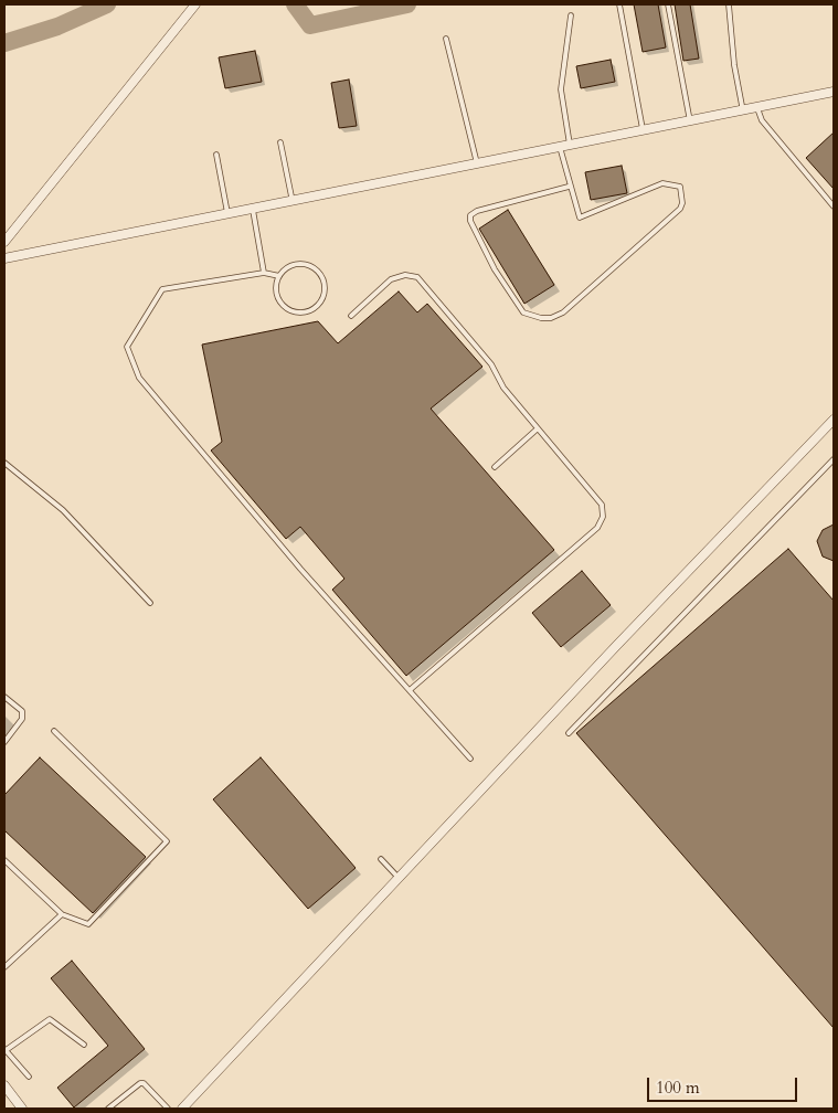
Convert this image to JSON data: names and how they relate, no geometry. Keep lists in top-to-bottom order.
{
  "scale_bar": "100 m"
}
